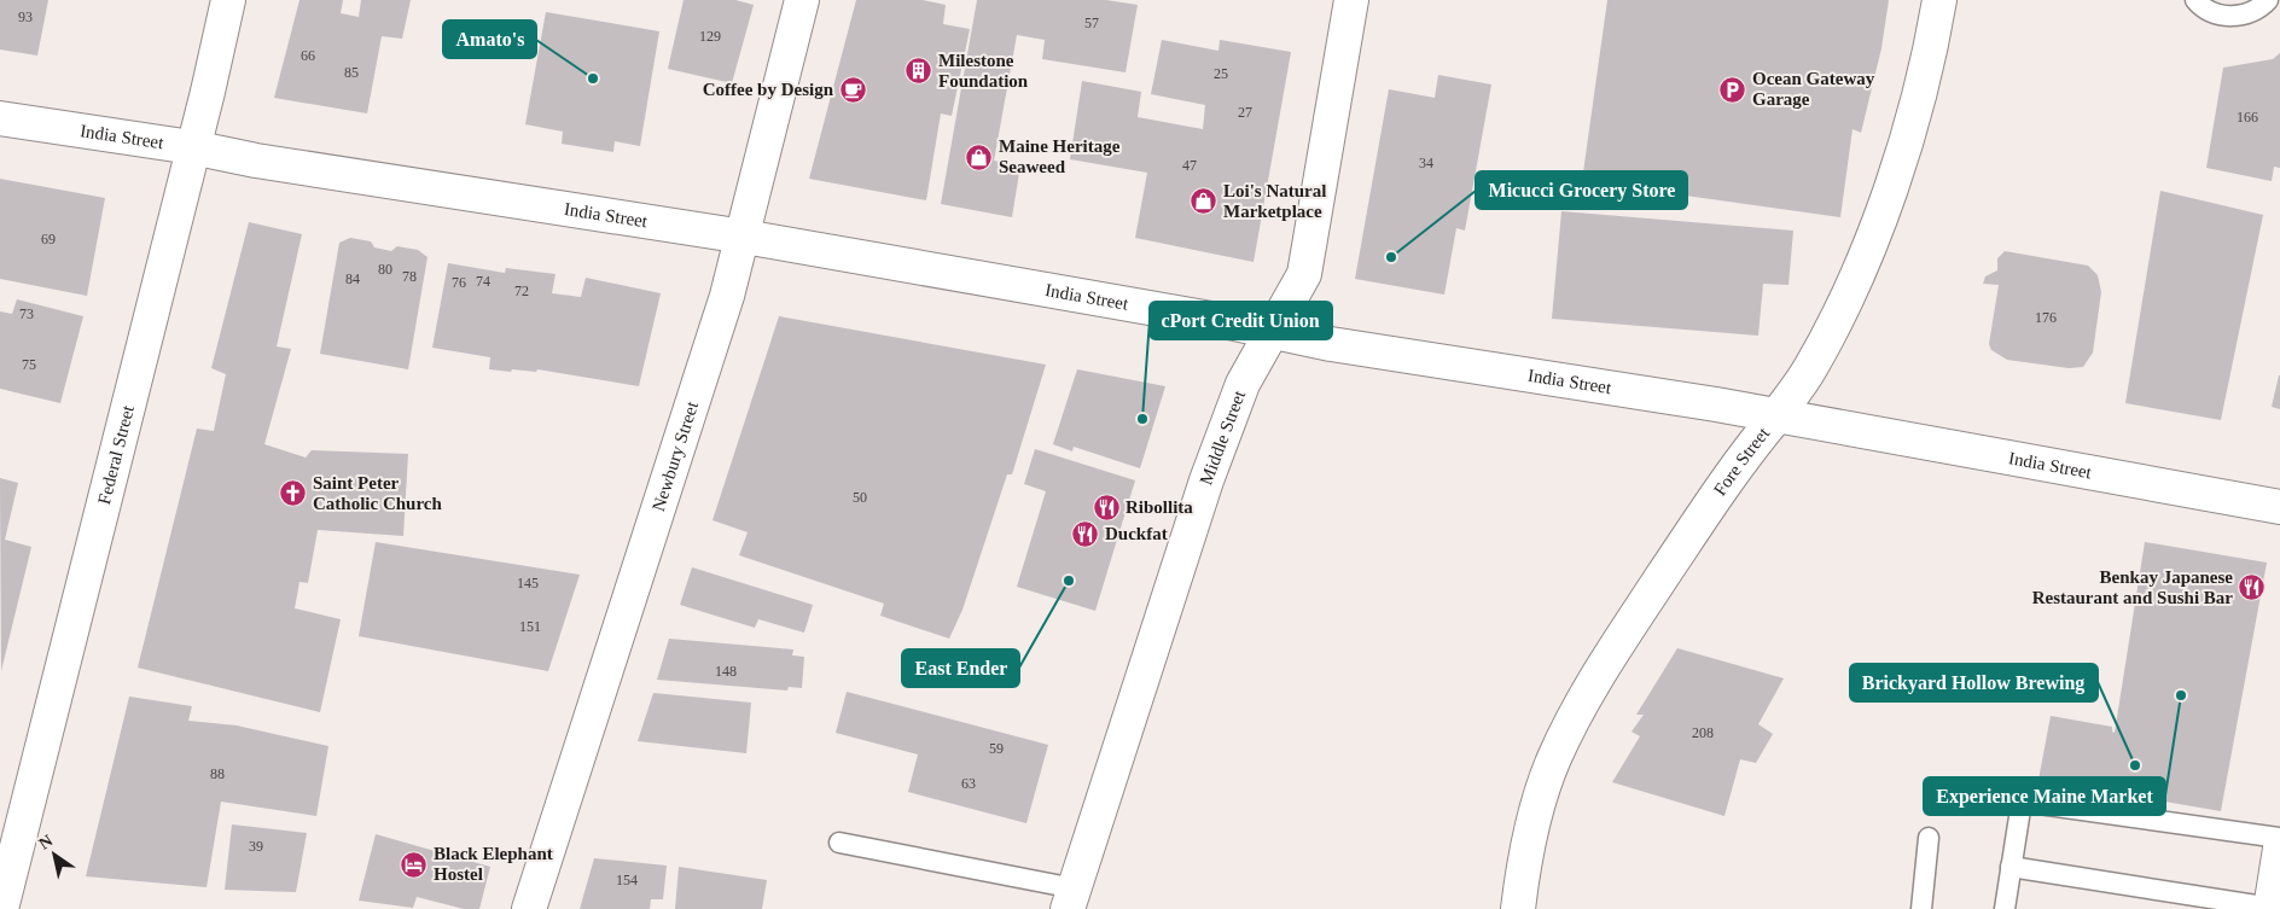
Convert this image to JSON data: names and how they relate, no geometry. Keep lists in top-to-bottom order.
{
  "streets": {
    "street": [
      "India Street",
      "Middle Street",
      "Federal Street",
      "Newbury Street",
      "Fore Street"
    ]
  },
  "crossings": [
    ["India Street", "Middle Street"],
    ["India Street", "Federal Street"],
    ["India Street", "Newbury Street"],
    ["India Street", "Fore Street"]
  ],
  "places": {
    "building": ["Milestone Foundation"],
    "other": [
      "Amato's",
      "Micucci Grocery Store",
      "cPort Credit Union",
      "East Ender",
      "Experience Maine Market",
      "Brickyard Hollow Brewing"
    ],
    "cafe": ["Coffee by Design"],
    "parking": ["Ocean Gateway Garage"],
    "shop": ["Maine Heritage Seaweed", "Loi's Natural Marketplace"],
    "church": ["Saint Peter Catholic Church"],
    "restaurant": ["Ribollita", "Duckfat", "Benkay Japanese Restaurant and Sushi Bar"],
    "hotel": ["Black Elephant Hostel"]
  },
  "house_numbers": [
    "93",
    "57",
    "129",
    "66",
    "85",
    "25",
    "27",
    "166",
    "34",
    "47",
    "69",
    "80",
    "78",
    "84",
    "74",
    "76",
    "72",
    "73",
    "176",
    "75",
    "50",
    "145",
    "151",
    "148",
    "208",
    "59",
    "88",
    "63",
    "39",
    "154"
  ],
  "north": "top left"
}
